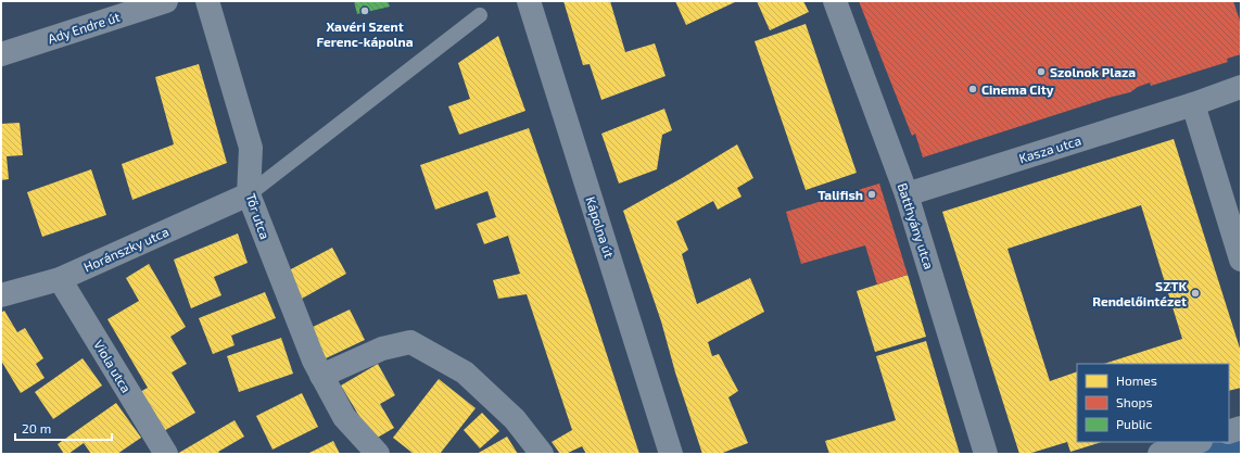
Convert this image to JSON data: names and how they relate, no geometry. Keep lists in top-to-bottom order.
{
  "streets": {
    "street": [
      "Ady Endre út",
      "Kasza utca",
      "Tőr utca",
      "Batthyány utca",
      "Kápolna út",
      "Horánszky utca",
      "Viola utca"
    ]
  },
  "crossings": [
    ["Kasza utca", "Batthyány utca"],
    ["Tőr utca", "Horánszky utca"],
    ["Horánszky utca", "Viola utca"]
  ],
  "places": [
    "Xavéri Szent Ferenc-kápolna",
    "Szolnok Plaza",
    "Cinema City",
    "Talifish",
    "SZTK Rendelőintézet"
  ],
  "legend": ["Homes", "Shops", "Public"],
  "scale_bar": "20 m"
}
